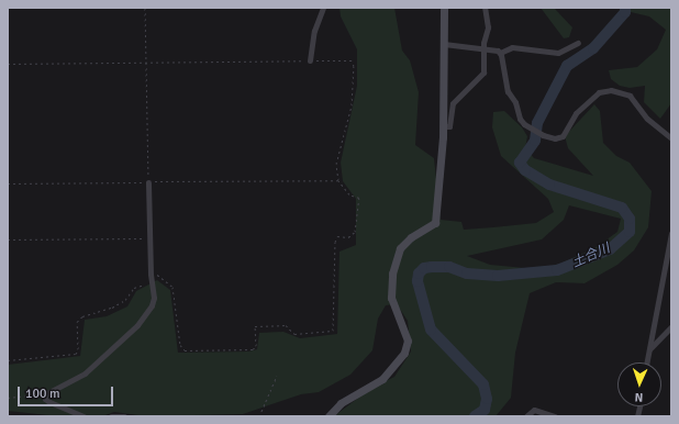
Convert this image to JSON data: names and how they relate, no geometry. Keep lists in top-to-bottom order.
{
  "water": ["土合川"],
  "scale_bar": "100 m",
  "north": "bottom"
}
